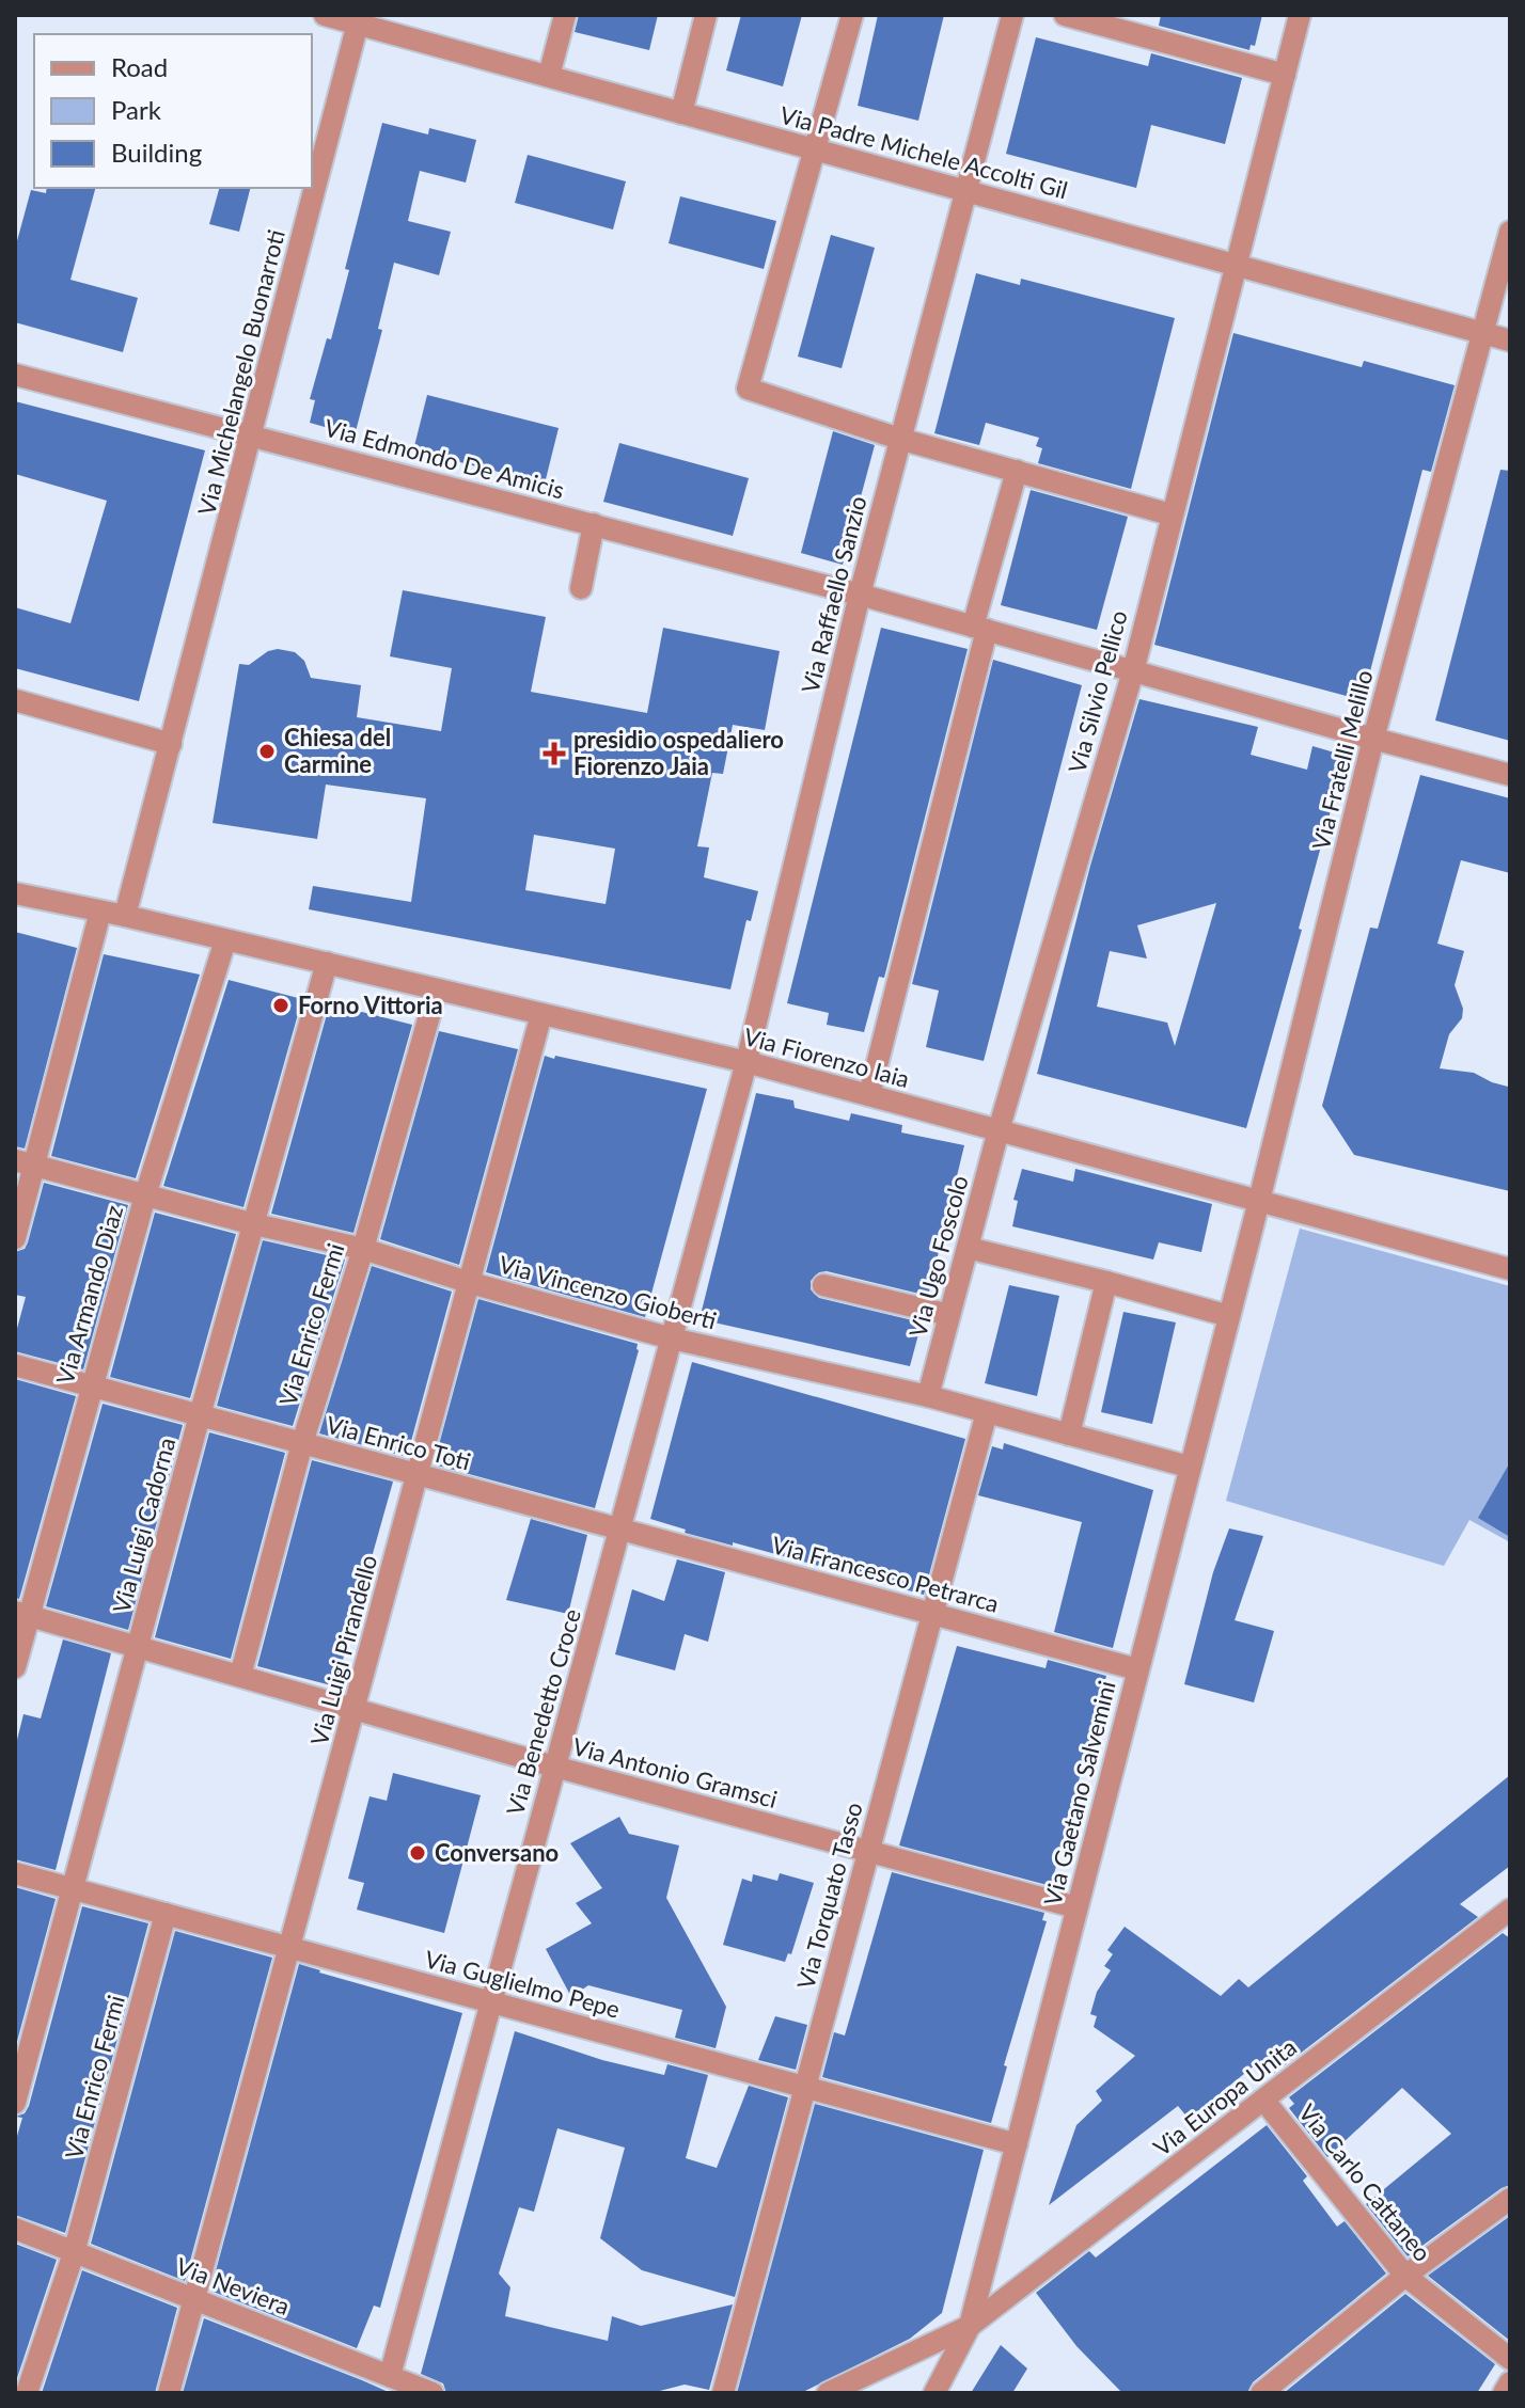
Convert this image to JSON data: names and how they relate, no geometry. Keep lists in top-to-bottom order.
{
  "streets": {
    "street": [
      "Via Padre Michele Accolti Gil",
      "Via Michelangelo Buonarroti",
      "Via Edmondo De Amicis",
      "Via Raffaello Sanzio",
      "Via Silvio Pellico",
      "Via Fratelli Melillo",
      "Via Fiorenzo Iaia",
      "Via Ugo Foscolo",
      "Via Vincenzo Gioberti",
      "Via Armando Diaz",
      "Via Enrico Fermi",
      "Via Enrico Toti",
      "Via Luigi Cadorna",
      "Via Francesco Petrarca",
      "Via Luigi Pirandello",
      "Via Benedetto Croce",
      "Via Antonio Gramsci",
      "Via Gaetano Salvemini",
      "Via Torquato Tasso",
      "Via Guglielmo Pepe",
      "Via Europa Unita",
      "Via Carlo Cattaneo",
      "Via Neviera"
    ]
  },
  "crossings": [
    ["Via Padre Michele Accolti Gil", "Via Michelangelo Buonarroti"],
    ["Via Padre Michele Accolti Gil", "Via Raffaello Sanzio"],
    ["Via Padre Michele Accolti Gil", "Via Silvio Pellico"],
    ["Via Padre Michele Accolti Gil", "Via Fratelli Melillo"],
    ["Via Michelangelo Buonarroti", "Via Edmondo De Amicis"],
    ["Via Michelangelo Buonarroti", "Via Fiorenzo Iaia"],
    ["Via Edmondo De Amicis", "Via Raffaello Sanzio"],
    ["Via Edmondo De Amicis", "Via Silvio Pellico"],
    ["Via Raffaello Sanzio", "Via Fiorenzo Iaia"],
    ["Via Raffaello Sanzio", "Via Benedetto Croce"],
    ["Via Silvio Pellico", "Via Fiorenzo Iaia"],
    ["Via Silvio Pellico", "Via Ugo Foscolo"],
    ["Via Fratelli Melillo", "Via Fiorenzo Iaia"],
    ["Via Fratelli Melillo", "Via Gaetano Salvemini"],
    ["Via Fiorenzo Iaia", "Via Ugo Foscolo"],
    ["Via Fiorenzo Iaia", "Via Armando Diaz"],
    ["Via Fiorenzo Iaia", "Via Enrico Fermi"],
    ["Via Fiorenzo Iaia", "Via Luigi Cadorna"],
    ["Via Fiorenzo Iaia", "Via Luigi Pirandello"],
    ["Via Fiorenzo Iaia", "Via Benedetto Croce"],
    ["Via Fiorenzo Iaia", "Via Gaetano Salvemini"],
    ["Via Ugo Foscolo", "Via Vincenzo Gioberti"],
    ["Via Vincenzo Gioberti", "Via Armando Diaz"],
    ["Via Vincenzo Gioberti", "Via Enrico Fermi"],
    ["Via Vincenzo Gioberti", "Via Luigi Cadorna"],
    ["Via Vincenzo Gioberti", "Via Luigi Pirandello"],
    ["Via Vincenzo Gioberti", "Via Benedetto Croce"],
    ["Via Vincenzo Gioberti", "Via Gaetano Salvemini"],
    ["Via Vincenzo Gioberti", "Via Torquato Tasso"],
    ["Via Armando Diaz", "Via Enrico Toti"],
    ["Via Armando Diaz", "Via Antonio Gramsci"],
    ["Via Enrico Fermi", "Via Enrico Toti"],
    ["Via Enrico Fermi", "Via Antonio Gramsci"],
    ["Via Enrico Fermi", "Via Guglielmo Pepe"],
    ["Via Enrico Fermi", "Via Neviera"],
    ["Via Enrico Toti", "Via Luigi Cadorna"],
    ["Via Enrico Toti", "Via Francesco Petrarca"],
    ["Via Enrico Toti", "Via Luigi Pirandello"],
    ["Via Enrico Toti", "Via Benedetto Croce"],
    ["Via Luigi Cadorna", "Via Antonio Gramsci"],
    ["Via Luigi Cadorna", "Via Guglielmo Pepe"],
    ["Via Francesco Petrarca", "Via Benedetto Croce"],
    ["Via Francesco Petrarca", "Via Gaetano Salvemini"],
    ["Via Francesco Petrarca", "Via Torquato Tasso"],
    ["Via Luigi Pirandello", "Via Antonio Gramsci"],
    ["Via Luigi Pirandello", "Via Guglielmo Pepe"],
    ["Via Luigi Pirandello", "Via Neviera"],
    ["Via Benedetto Croce", "Via Antonio Gramsci"],
    ["Via Benedetto Croce", "Via Guglielmo Pepe"],
    ["Via Benedetto Croce", "Via Neviera"],
    ["Via Antonio Gramsci", "Via Gaetano Salvemini"],
    ["Via Antonio Gramsci", "Via Torquato Tasso"],
    ["Via Gaetano Salvemini", "Via Guglielmo Pepe"],
    ["Via Gaetano Salvemini", "Via Europa Unita"],
    ["Via Torquato Tasso", "Via Guglielmo Pepe"],
    ["Via Europa Unita", "Via Carlo Cattaneo"]
  ],
  "places": {
    "other": ["Chiesa del Carmine", "Forno Vittoria", "Conversano"],
    "health": ["presidio ospedaliero Fiorenzo Jaia"]
  },
  "legend": ["Road", "Park", "Building"]
}
